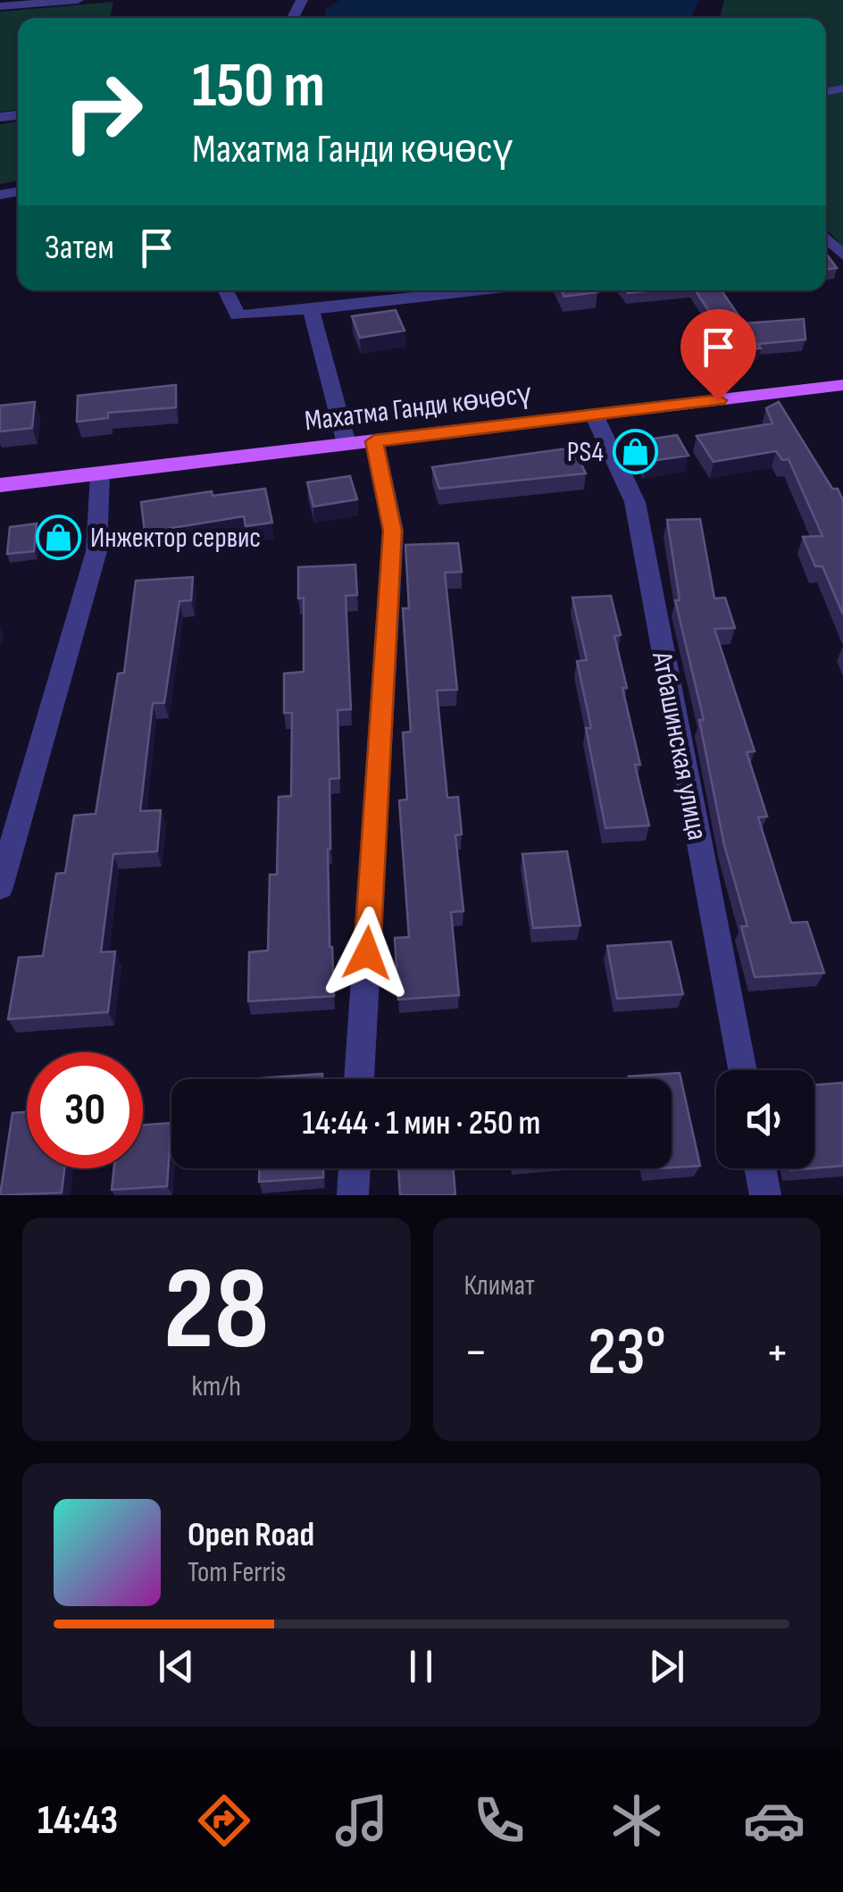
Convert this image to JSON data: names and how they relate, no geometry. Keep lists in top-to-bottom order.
{
  "streets": {
    "main road": ["Махатма Ганди көчөсү"],
    "street": ["Атбашинская улица"]
  },
  "crossings": [
    ["Махатма Ганди көчөсү", "Атбашинская улица"]
  ],
  "places": {
    "shop": ["PS4", "Инжектор сервис"]
  },
  "page": {
    "turn": ["150 m", "Махатма Ганди көчөсү"],
    "then": "Затем",
    "limit": "30",
    "trip": "14:44 · 1 мин · 250 m",
    "tile": [
      ["28", "km/h"],
      "Климат"
    ],
    "heat": ["−", "23°", "+"],
    "song": ["Open Road", "Tom Ferris"],
    "tabs": "14:43"
  }
}
